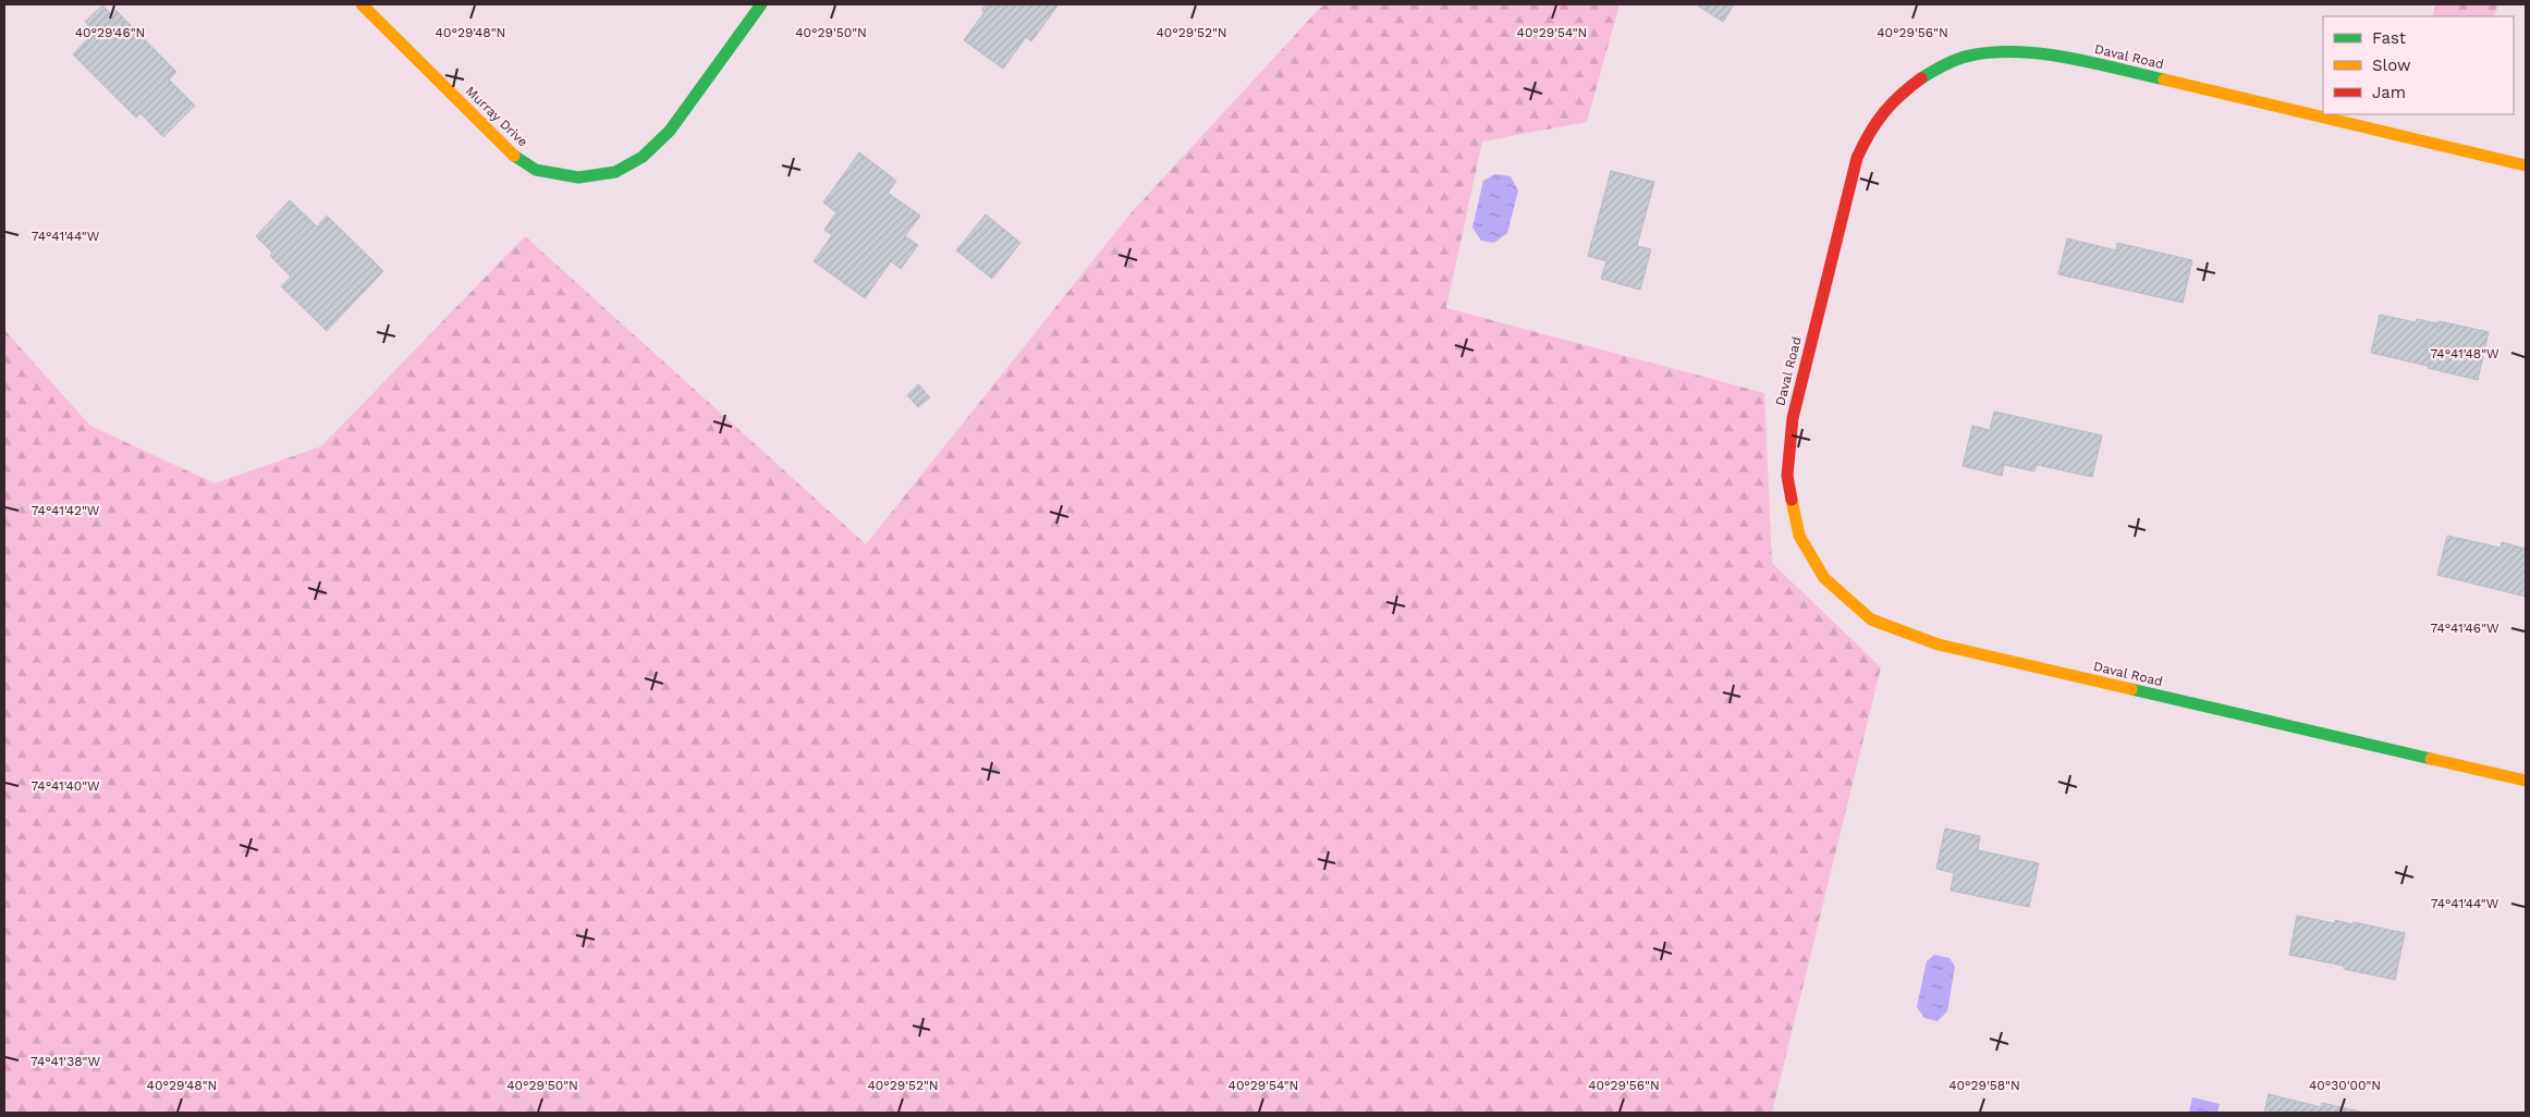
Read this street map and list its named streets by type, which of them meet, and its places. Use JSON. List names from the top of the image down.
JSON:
{
  "streets": {
    "street": ["Daval Road", "Murray Drive"]
  },
  "legend": ["Fast", "Slow", "Jam"],
  "coordinates": [
    "40°29'46\"N",
    "40°29'48\"N",
    "40°29'50\"N",
    "40°29'52\"N",
    "40°29'54\"N",
    "40°29'56\"N",
    "74°41'44\"W",
    "74°41'48\"W",
    "74°41'42\"W",
    "74°41'46\"W",
    "74°41'40\"W",
    "74°41'38\"W",
    "40°29'58\"N",
    "40°30'00\"N"
  ]
}
